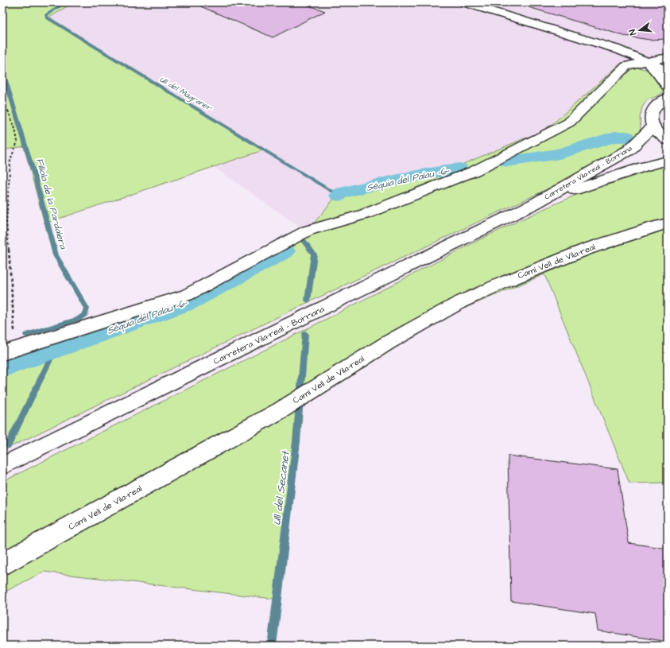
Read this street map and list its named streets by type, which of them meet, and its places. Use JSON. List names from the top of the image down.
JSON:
{
  "streets": {
    "main road": ["Carretera Vila-real - Borriana", "Camí Vell de Vila-real"]
  },
  "water": [
    "Ull del Magraner",
    "Séquia del Palau -6-",
    "Fillola de la Pardalera",
    "Ull del Secanet"
  ],
  "north": "left"
}
